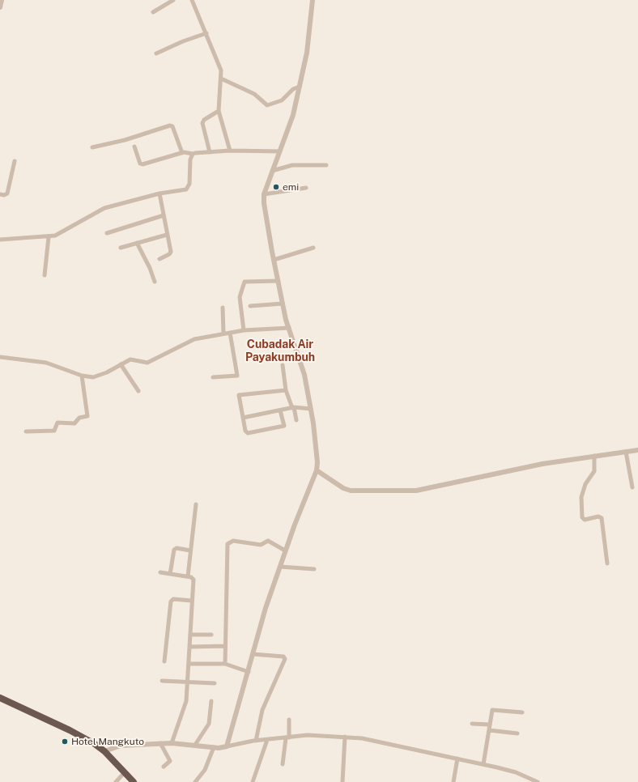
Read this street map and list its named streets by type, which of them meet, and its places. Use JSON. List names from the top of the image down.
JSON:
{
  "districts": ["Cubadak Air Payakumbuh"],
  "places": ["emi", "Hotel Mangkuto"]
}
